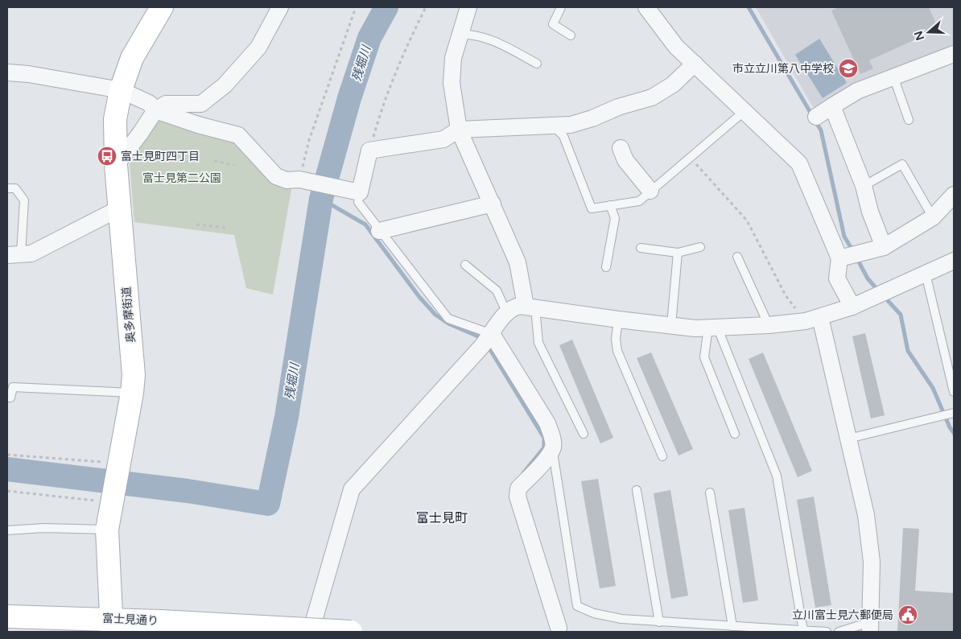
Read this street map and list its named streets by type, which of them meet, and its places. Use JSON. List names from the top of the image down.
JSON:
{
  "streets": {
    "main road": ["奥多摩街道", "富士見通り"]
  },
  "crossings": [
    ["奥多摩街道", "富士見通り"]
  ],
  "districts": ["富士見町"],
  "water": ["残堀川"],
  "parks": ["富士見第二公園"],
  "places": {
    "school or university": ["市立立川第八中学校"],
    "bus stop": ["富士見町四丁目"],
    "public building": ["立川富士見六郵便局"]
  },
  "north": "left"
}
